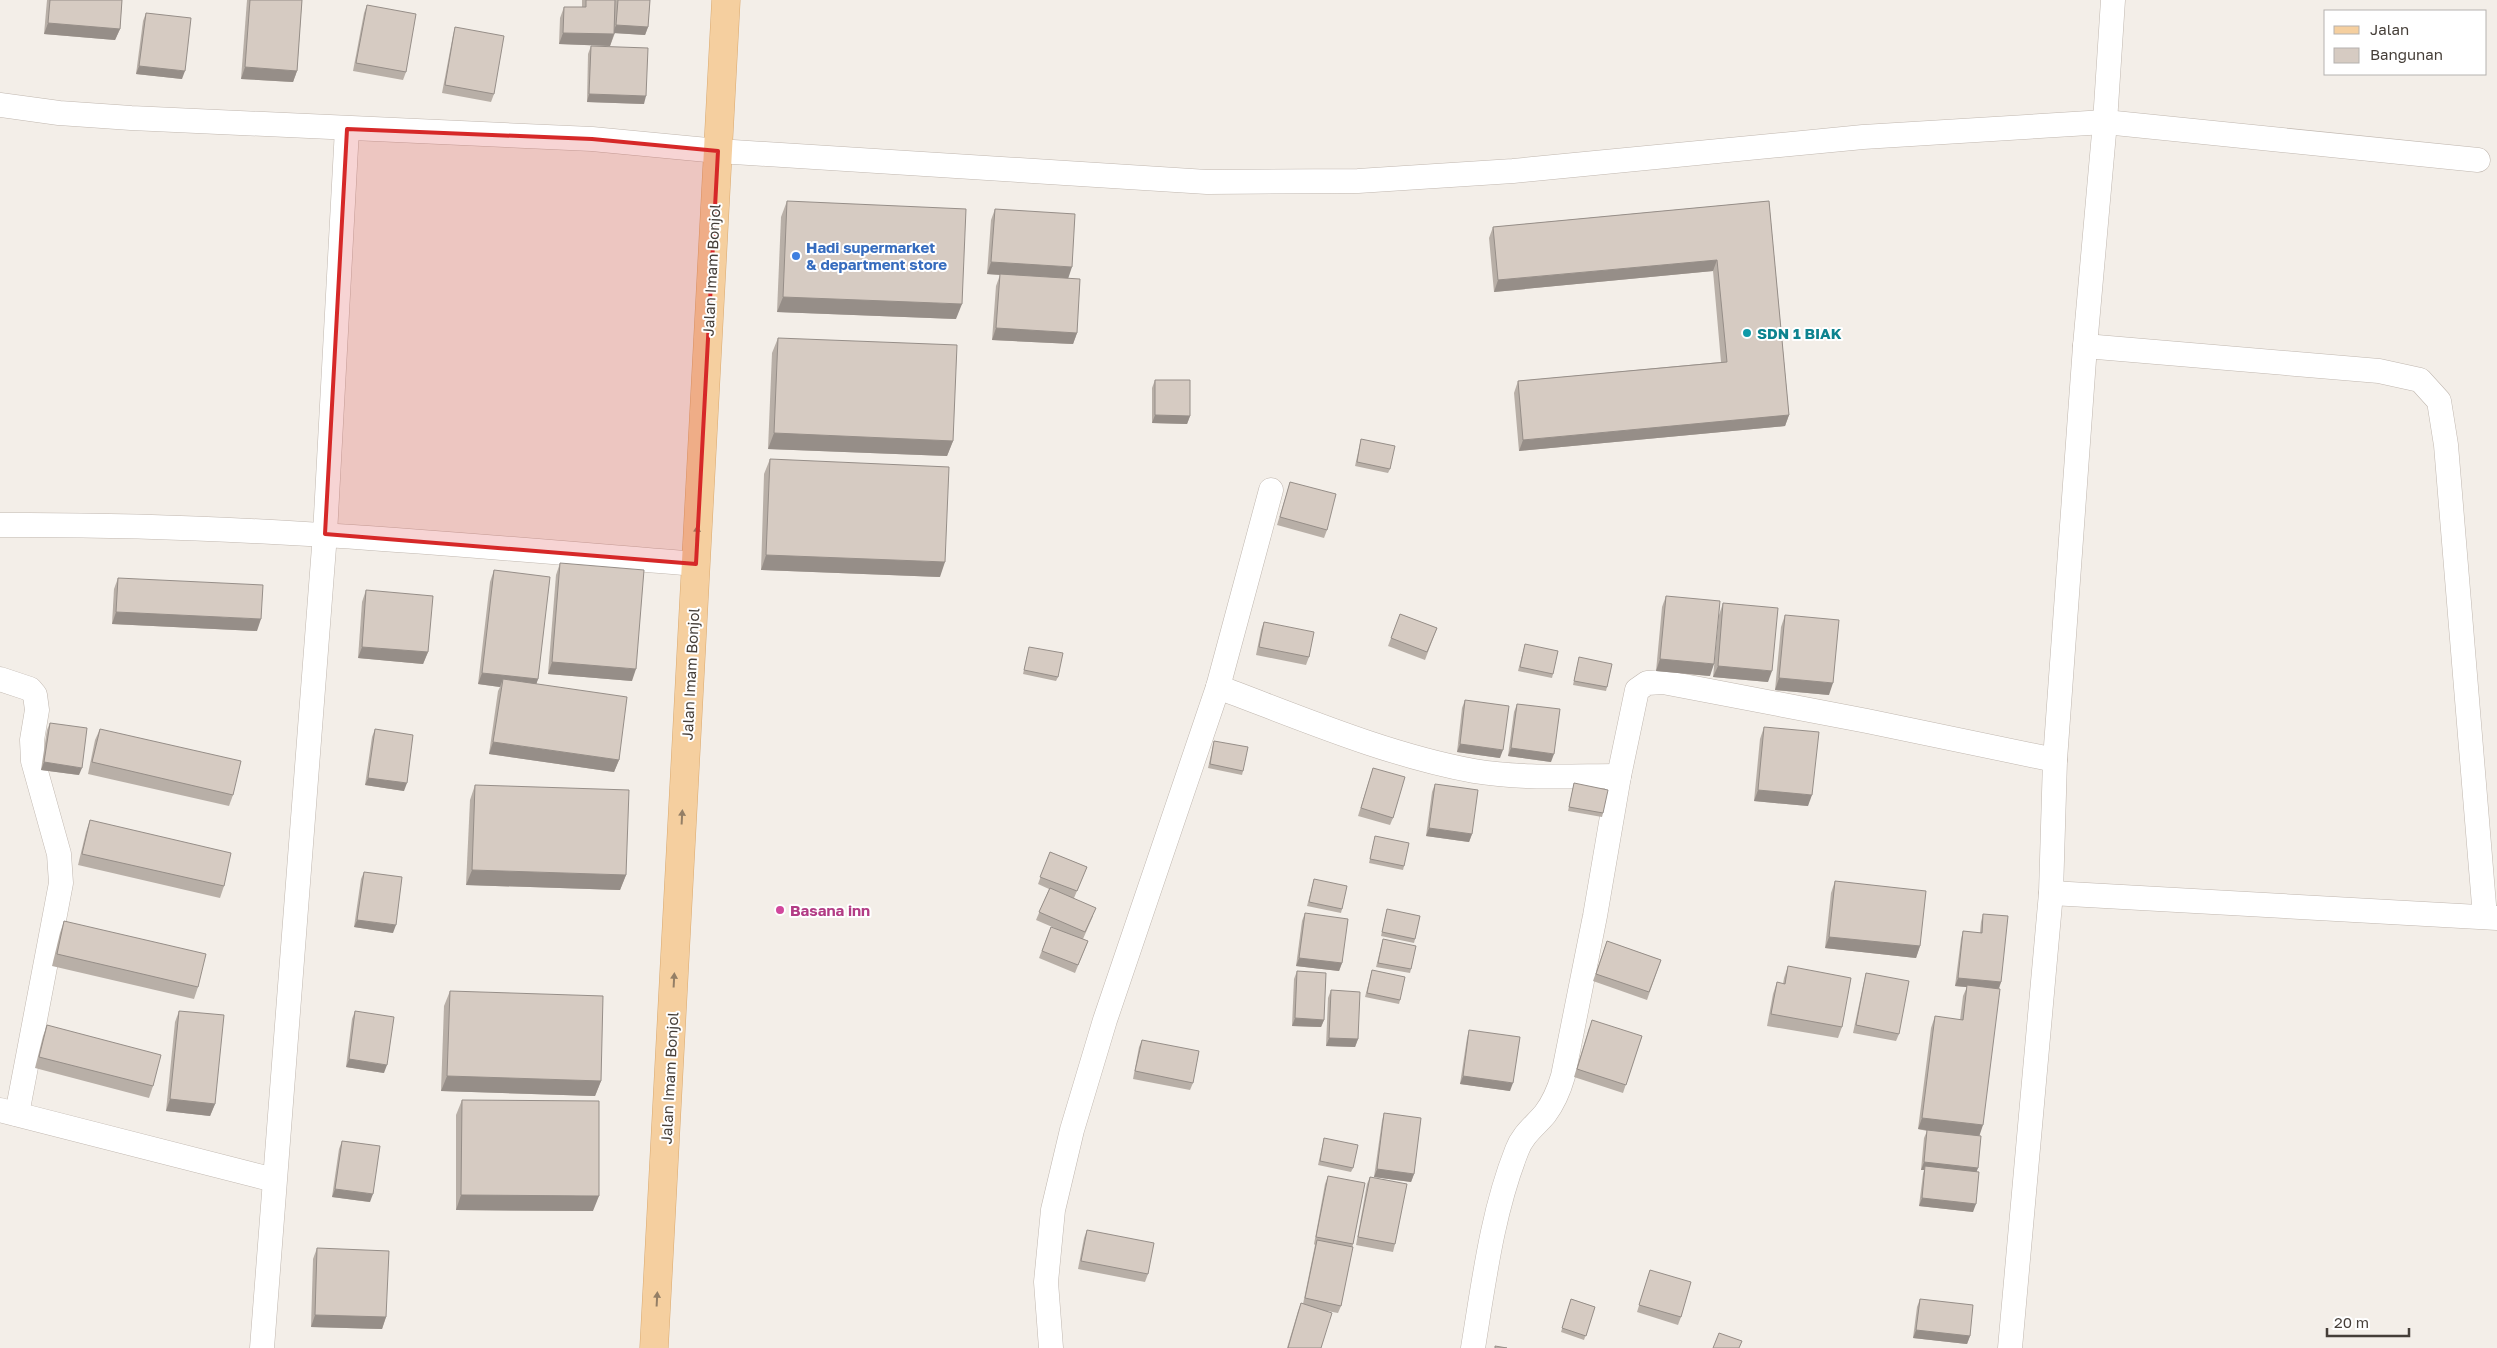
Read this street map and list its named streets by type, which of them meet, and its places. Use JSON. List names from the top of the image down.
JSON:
{
  "streets": {
    "main road": ["Jalan Imam Bonjol"]
  },
  "one_way": ["Jalan Imam Bonjol"],
  "places": ["Hadi supermarket & department store", "SDN 1 BIAK", "Basana inn"],
  "legend": ["Jalan", "Bangunan"],
  "scale_bar": "20 m"
}
